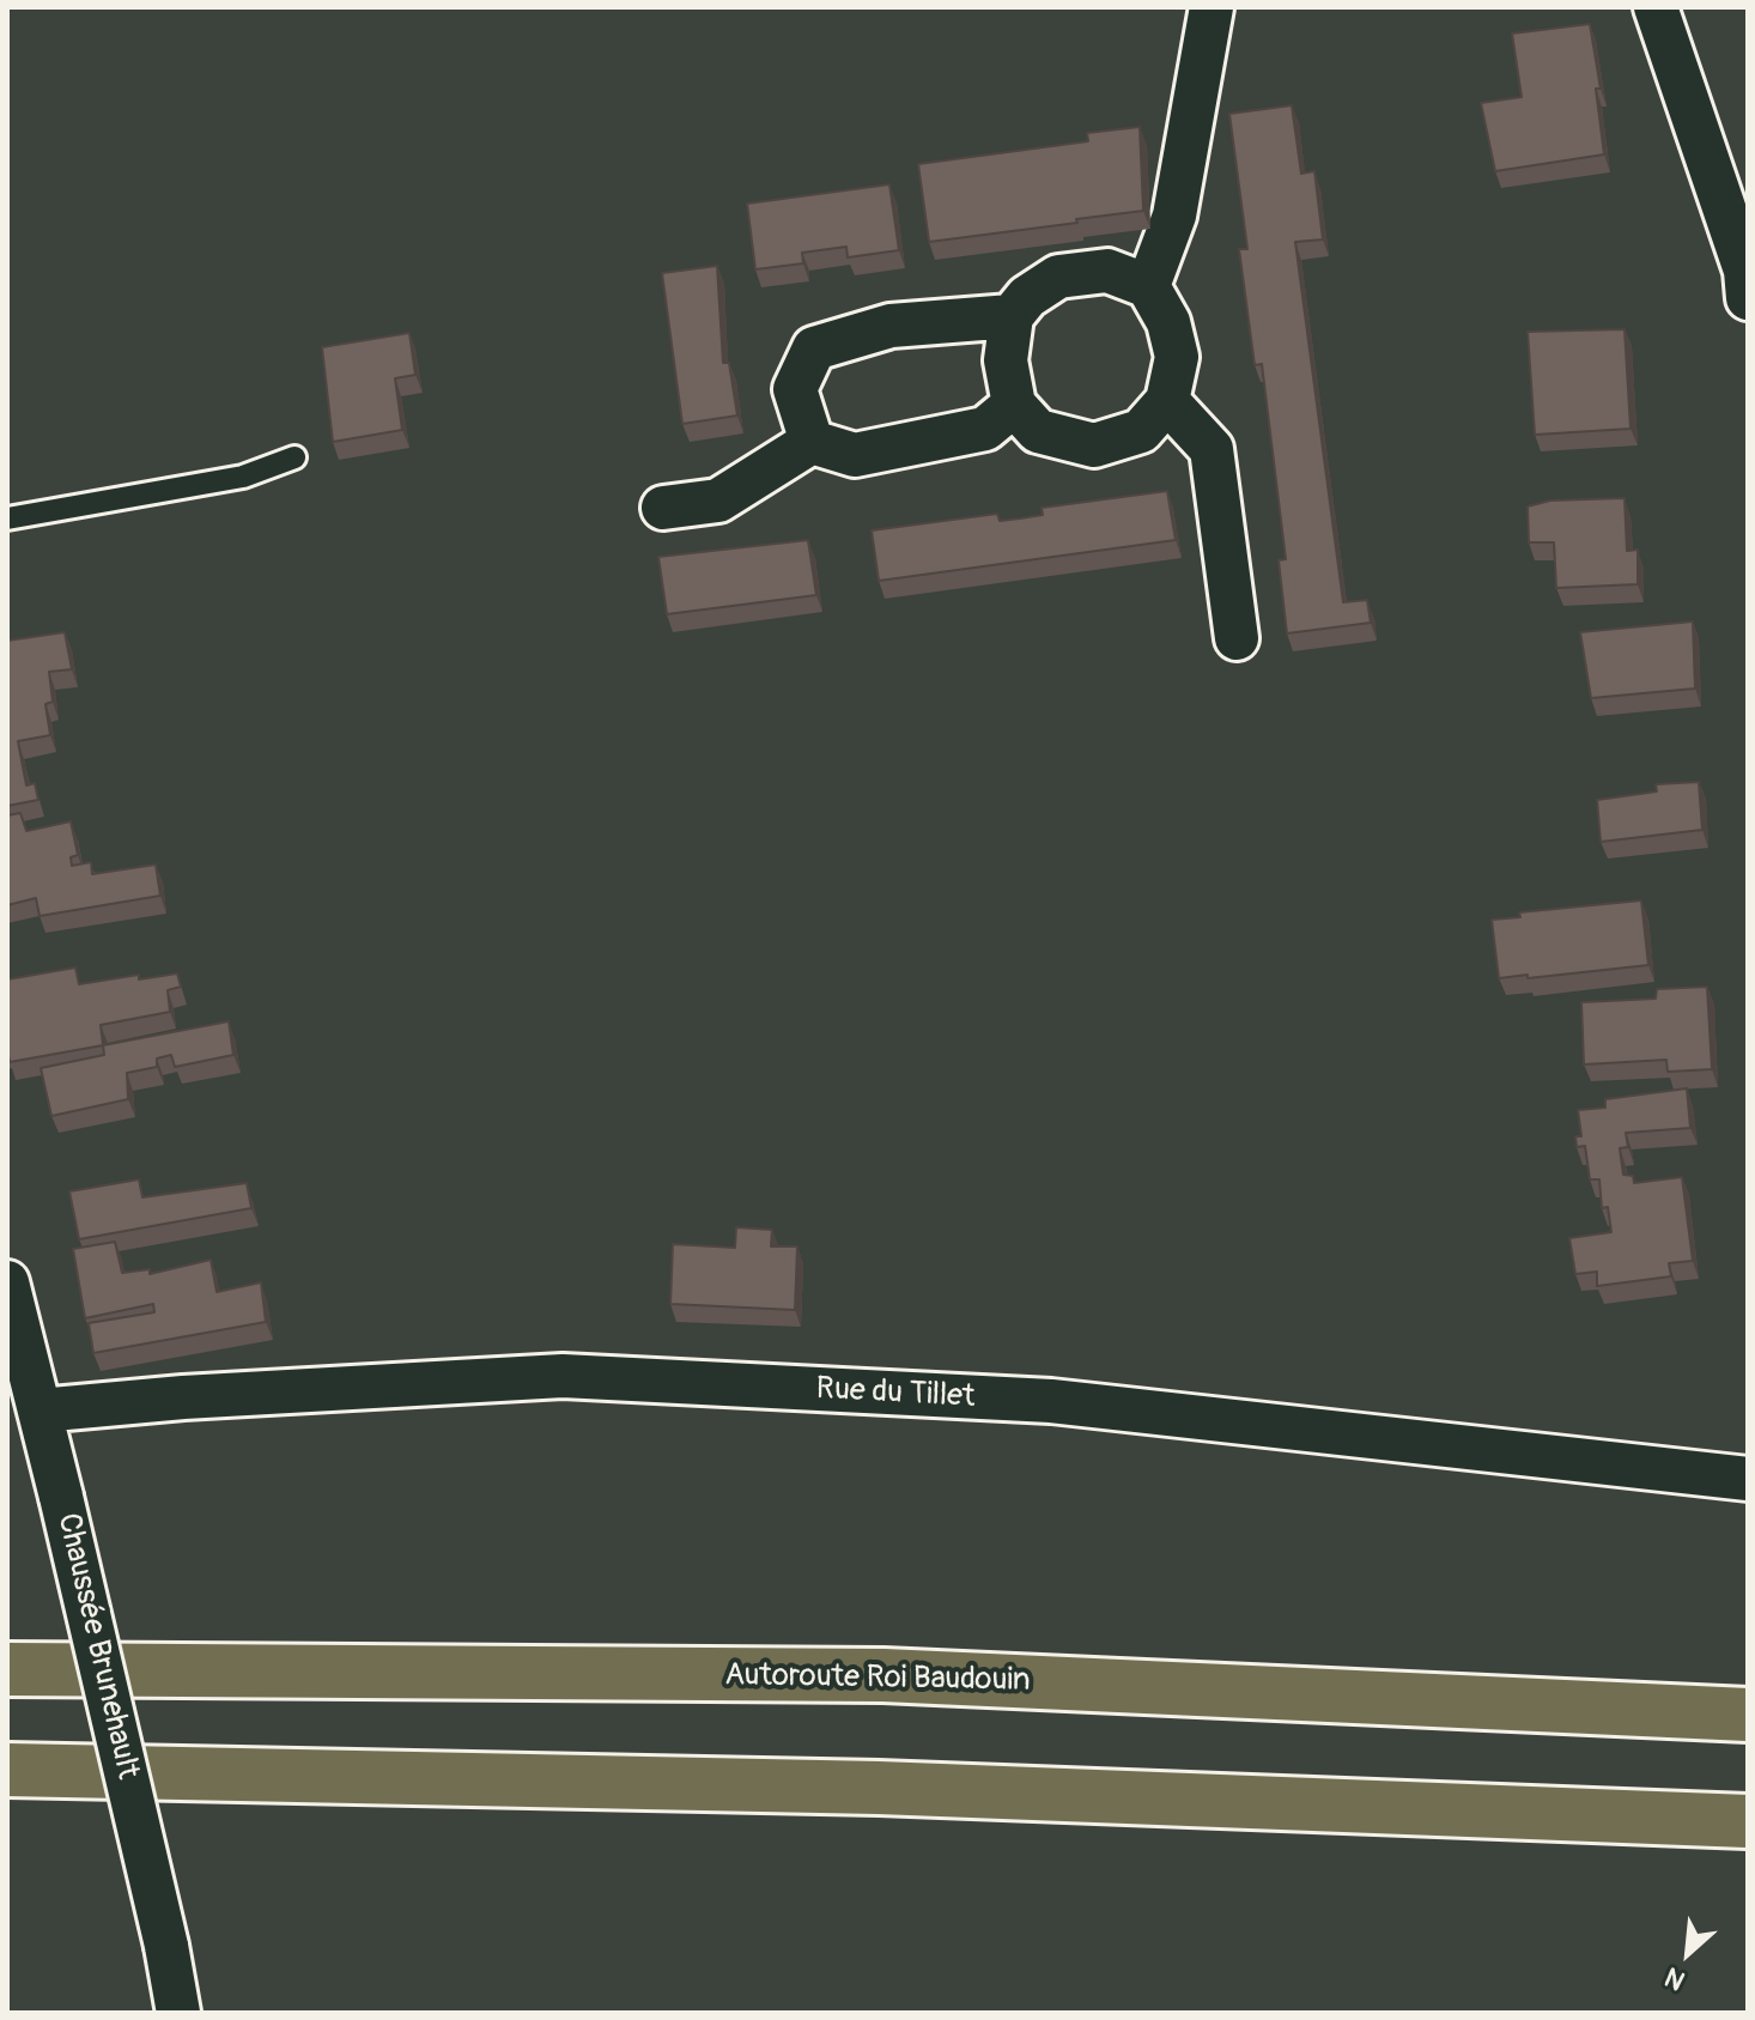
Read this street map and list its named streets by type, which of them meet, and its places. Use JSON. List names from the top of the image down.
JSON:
{
  "streets": {
    "highway": ["Autoroute Roi Baudouin"],
    "street": ["Rue du Tillet", "Chaussée Brunehault"]
  },
  "crossings": [
    ["Rue du Tillet", "Chaussée Brunehault"]
  ],
  "north": "bottom left"
}
